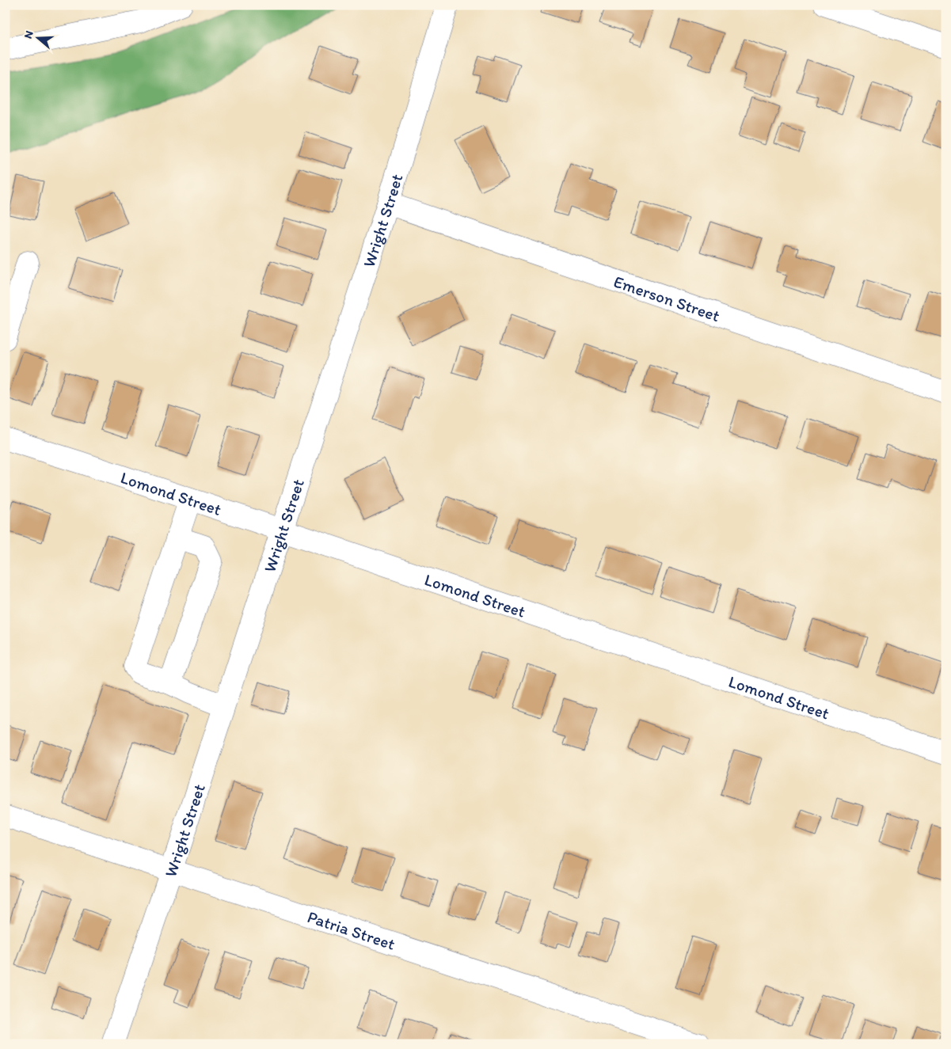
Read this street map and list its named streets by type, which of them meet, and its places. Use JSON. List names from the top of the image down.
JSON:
{
  "streets": {
    "main road": [
      "Wright Street",
      "Emerson Street",
      "Lomond Street",
      "Patria Street"
    ]
  },
  "crossings": [
    ["Wright Street", "Emerson Street"],
    ["Wright Street", "Lomond Street"],
    ["Wright Street", "Patria Street"]
  ],
  "north": "left"
}
